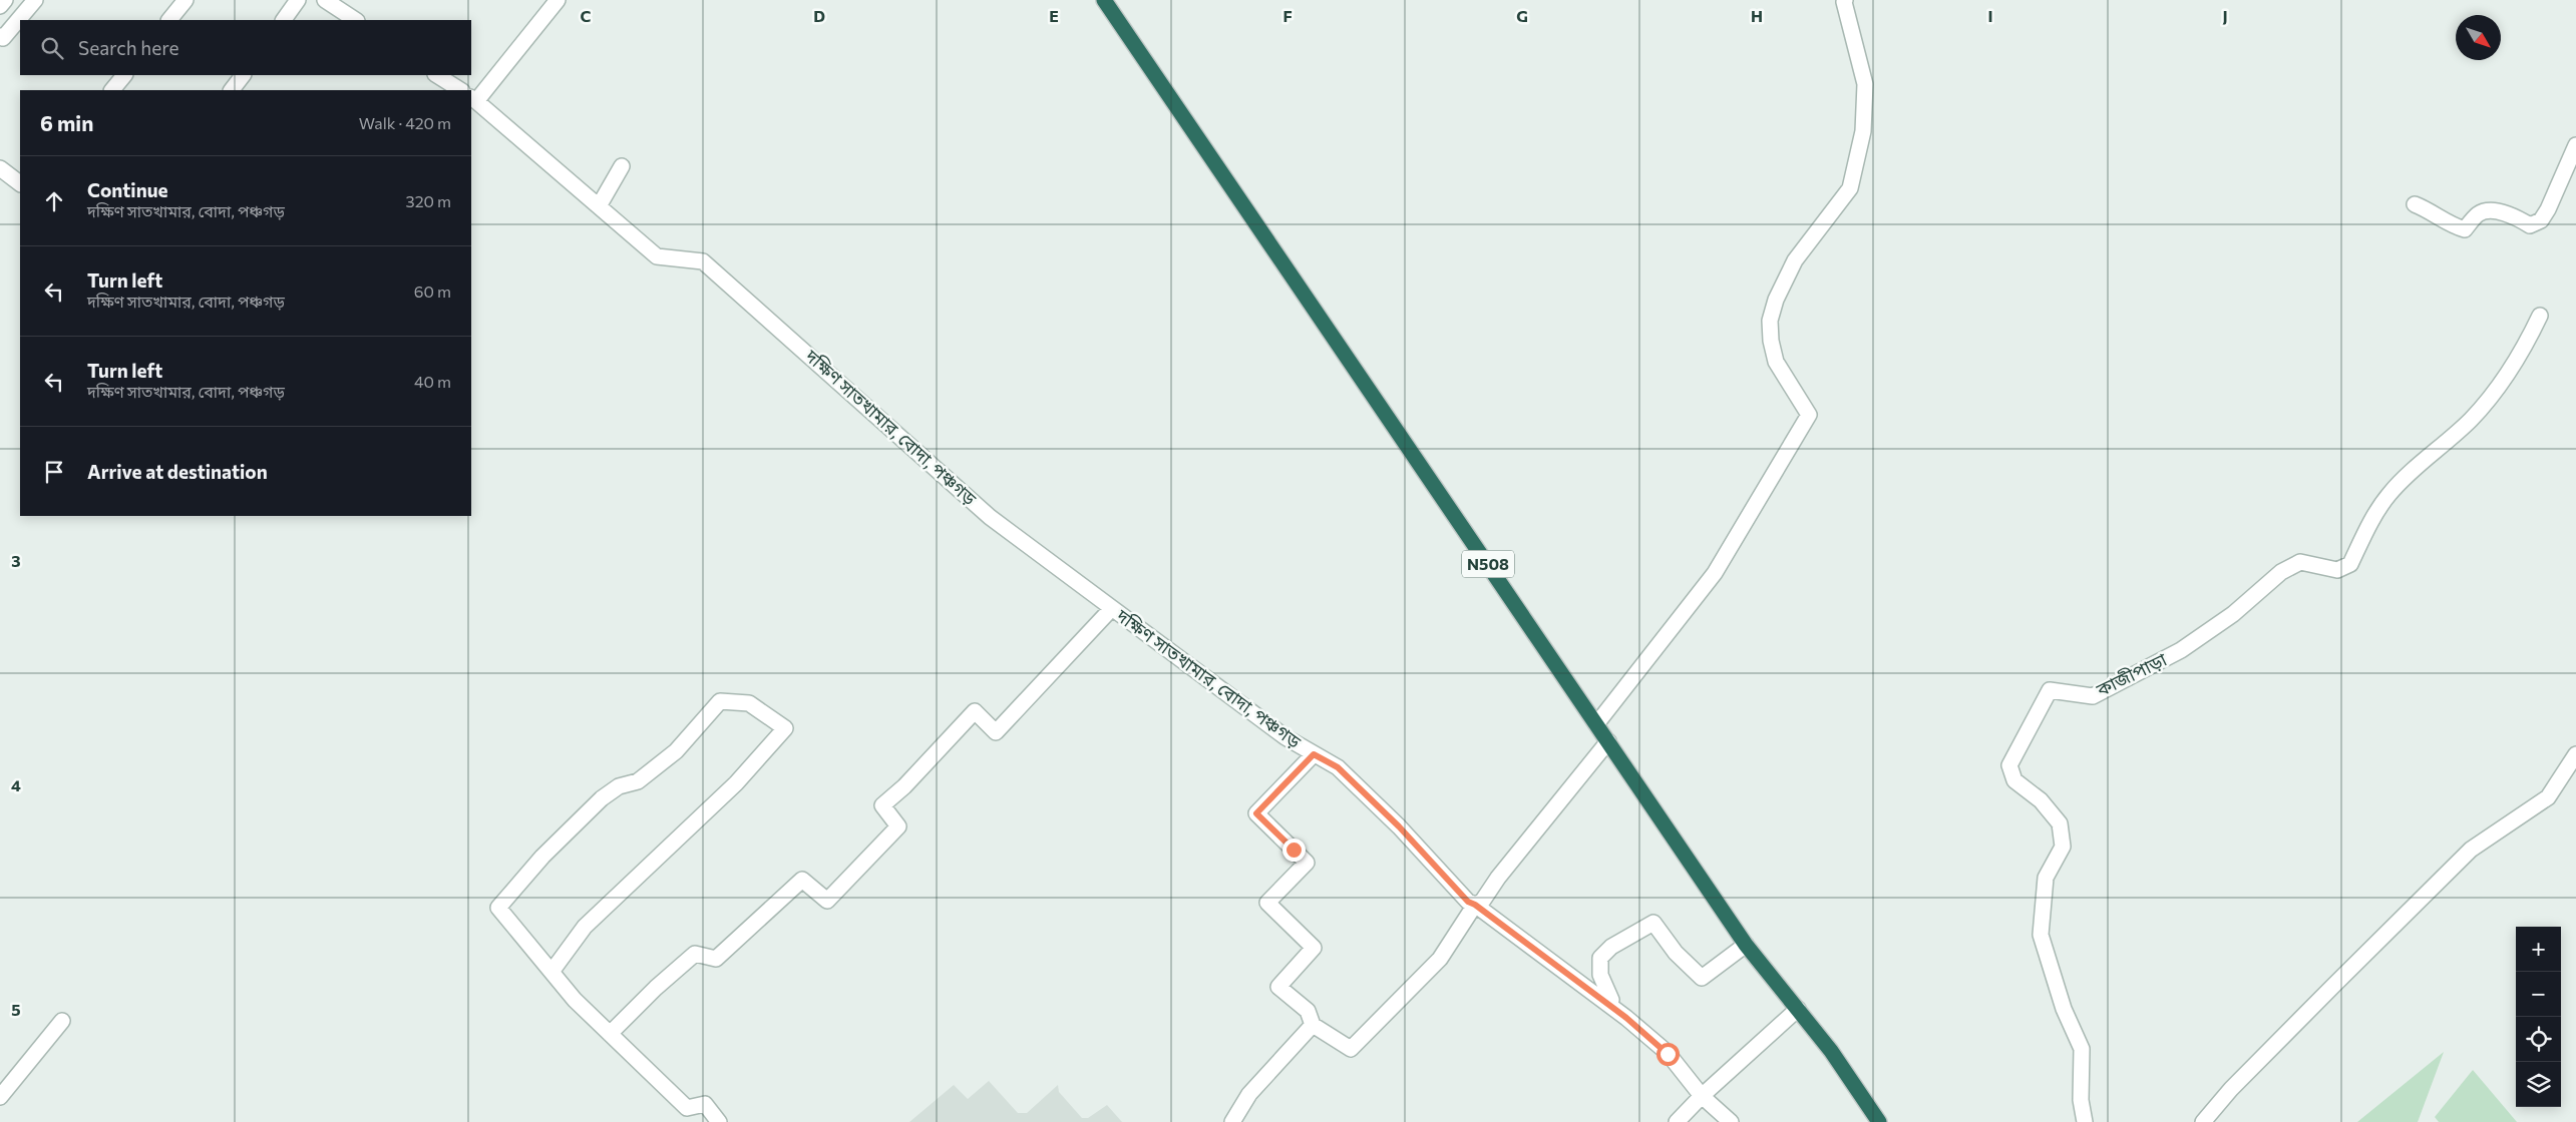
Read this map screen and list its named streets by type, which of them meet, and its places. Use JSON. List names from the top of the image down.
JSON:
{
  "streets": {
    "highway": ["N508"],
    "street": ["দক্ষিণ সাতখামার, বোদা, পঞ্চগড়", "কাজীপাড়া"]
  },
  "crossings": [
    ["দক্ষিণ সাতখামার, বোদা, পঞ্চগড়", "N508"]
  ],
  "north": "bottom right",
  "page": {
    "search": "Search here",
    "heading": ["6 min", "Walk · 420 m"],
    "list": [
      ["Continue", "দক্ষিণ সাতখামার, বোদা, পঞ্চগড়", "320 m"],
      ["Turn left", "দক্ষিণ সাতখামার, বোদা, পঞ্চগড়", "60 m"],
      ["Turn left", "দক্ষিণ সাতখামার, বোদা, পঞ্চগড়", "40 m"],
      "Arrive at destination"
    ],
    "map_buttons": ["+", "−"]
  },
  "grid": {
    "columns": [
      "C",
      "D",
      "E",
      "F",
      "G",
      "H",
      "I",
      "J"
    ],
    "rows": ["3", "4", "5"]
  }
}
